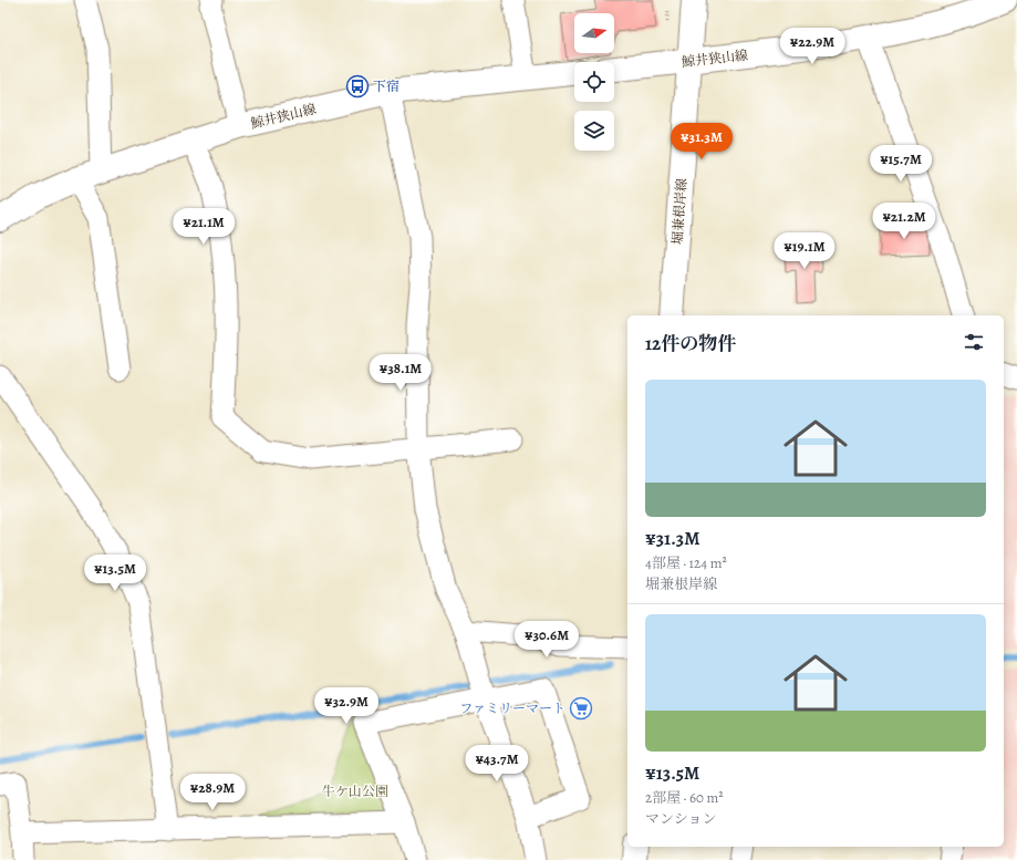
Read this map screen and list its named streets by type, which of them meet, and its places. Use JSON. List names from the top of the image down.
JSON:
{
  "streets": {
    "main road": ["鯨井狭山線", "堀兼根岸線"]
  },
  "crossings": [
    ["鯨井狭山線", "堀兼根岸線"]
  ],
  "parks": ["牛ケ山公園"],
  "places": {
    "bus stop": ["下宿"],
    "supermarket": ["ファミリーマート"]
  },
  "north": "right",
  "page": {
    "price": [
      "¥22.9M",
      "¥31.3M",
      "¥15.7M",
      "¥21.2M",
      "¥21.1M",
      "¥19.1M",
      "¥38.1M",
      "¥13.5M",
      "¥30.6M",
      "¥32.9M",
      "¥43.7M",
      "¥28.9M"
    ],
    "heading": "12件の物件",
    "list": [
      {
        "name": "¥31.3M",
        "note": "4部屋 · 124 m² · 堀兼根岸線"
      },
      {
        "name": "¥13.5M",
        "note": "2部屋 · 60 m² · マンション"
      }
    ]
  }
}
